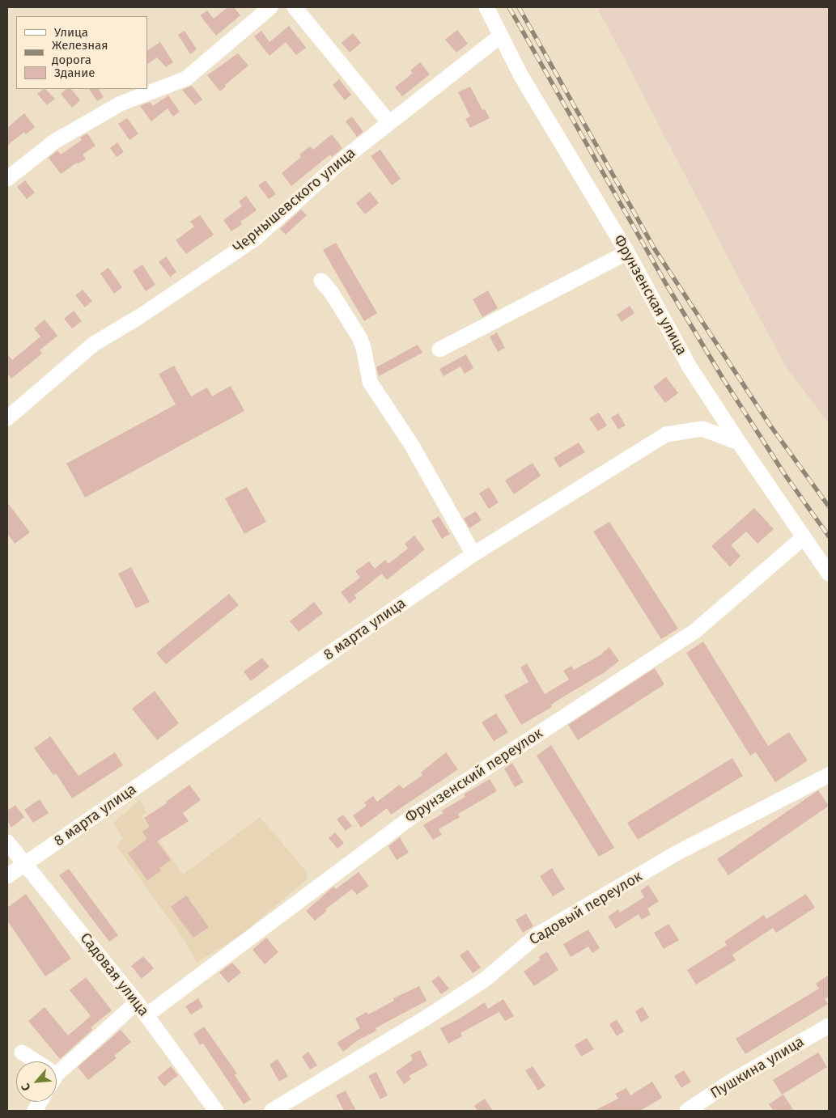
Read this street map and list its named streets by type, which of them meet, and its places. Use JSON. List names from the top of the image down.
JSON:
{
  "streets": {
    "street": [
      "Чернышевского улица",
      "Фрунзенская улица",
      "8 марта улица",
      "Фрунзенский переулок",
      "Садовый переулок",
      "Садовая улица",
      "Пушкина улица"
    ]
  },
  "crossings": [
    ["Чернышевского улица", "Фрунзенская улица"],
    ["Фрунзенская улица", "8 марта улица"],
    ["Фрунзенская улица", "Фрунзенский переулок"],
    ["8 марта улица", "Садовая улица"],
    ["Фрунзенский переулок", "Садовая улица"]
  ],
  "legend": ["Улица", "Железная дорога", "Здание"],
  "north": "bottom left"
}
